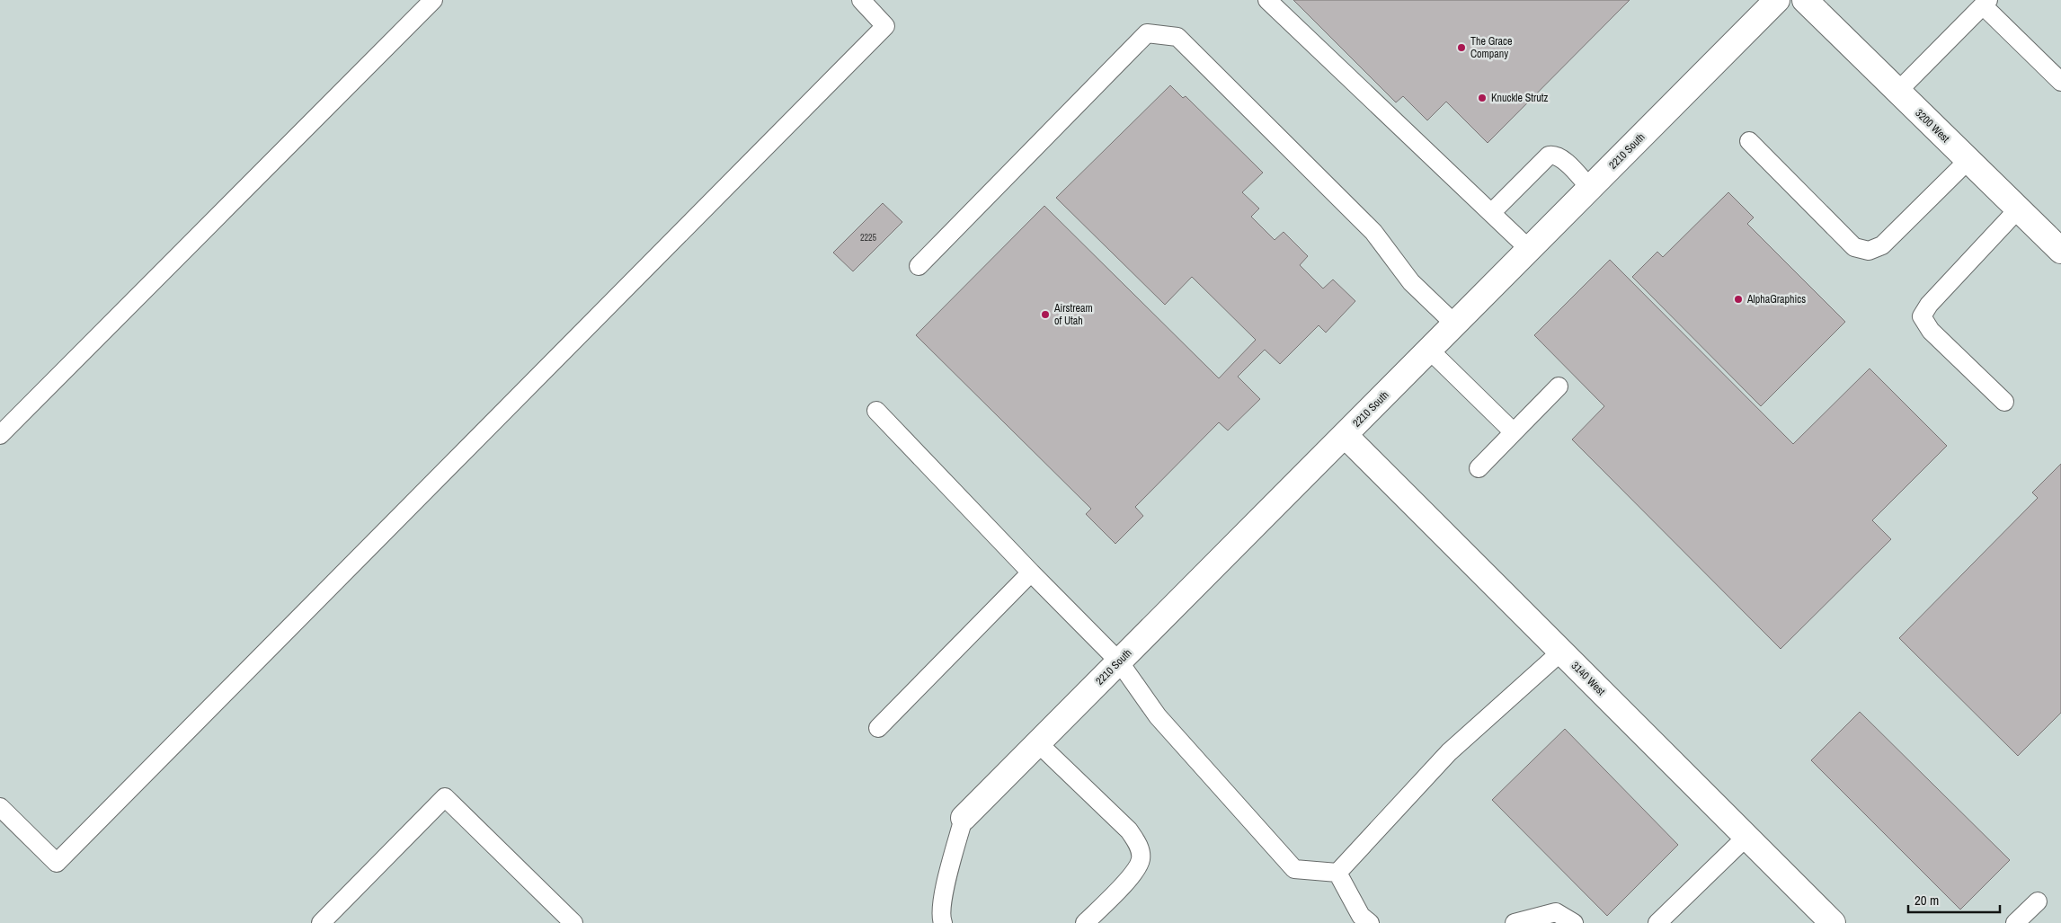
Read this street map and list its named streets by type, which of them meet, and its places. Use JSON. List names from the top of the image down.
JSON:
{
  "streets": {
    "street": ["3200 West", "2210 South", "3140 West"]
  },
  "crossings": [
    ["2210 South", "3140 West"]
  ],
  "places": [
    "The Grace Company",
    "Knuckle Strutz",
    "AlphaGraphics",
    "Airstream of Utah"
  ],
  "house_numbers": ["2225"],
  "scale_bar": "20 m"
}
